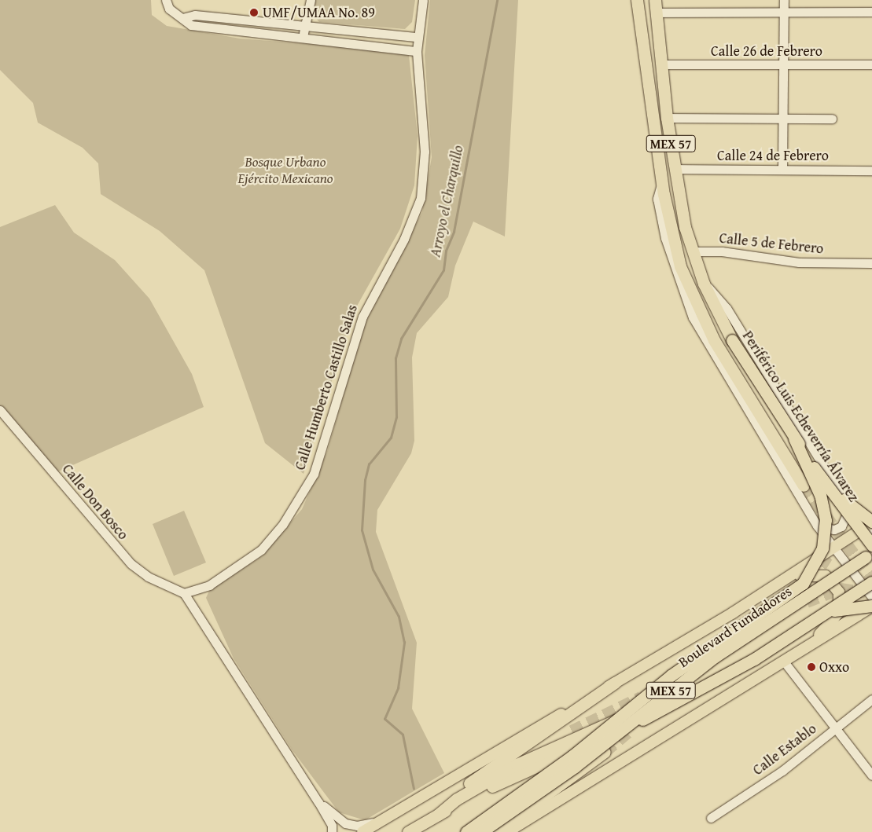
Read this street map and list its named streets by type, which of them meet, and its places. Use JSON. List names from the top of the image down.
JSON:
{
  "streets": {
    "highway": ["MEX 57", "Periférico Luis Echeverría Álvarez", "Boulevard Fundadores"],
    "street": [
      "Calle 26 de Febrero",
      "Calle 24 de Febrero",
      "Calle 5 de Febrero",
      "Calle Humberto Castillo Salas",
      "Calle Don Bosco",
      "Calle Establo"
    ]
  },
  "crossings": [
    ["Calle 26 de Febrero", "Periférico Luis Echeverría Álvarez"],
    ["Calle 24 de Febrero", "Periférico Luis Echeverría Álvarez"],
    ["Calle 5 de Febrero", "Periférico Luis Echeverría Álvarez"],
    ["Calle Humberto Castillo Salas", "Calle Don Bosco"]
  ],
  "water": ["Arroyo el Charquillo"],
  "parks": ["Bosque Urbano Ejército Mexicano"],
  "places": ["UMF/UMAA No. 89", "Oxxo"]
}
